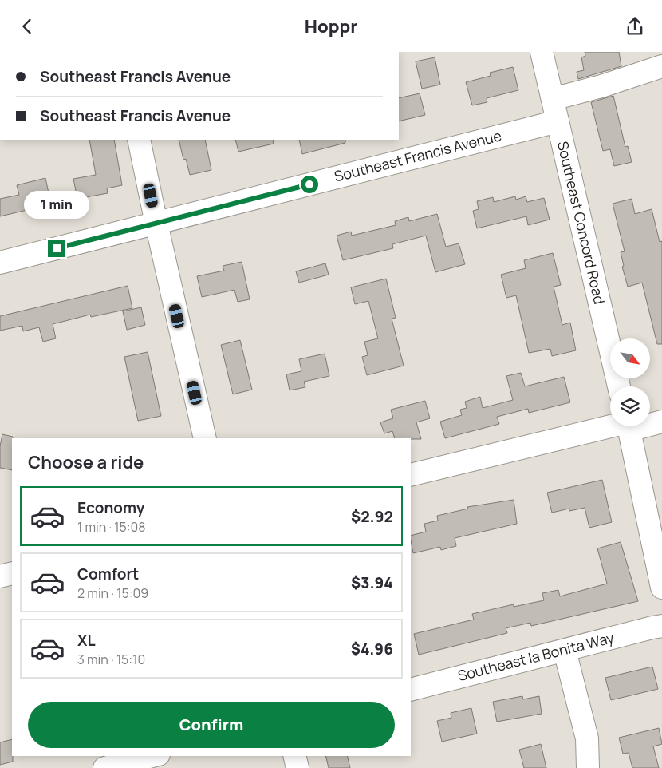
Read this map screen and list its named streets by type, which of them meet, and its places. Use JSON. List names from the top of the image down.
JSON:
{
  "streets": {
    "street": ["Southeast Francis Avenue", "Southeast Concord Road", "Southeast la Bonita Way"]
  },
  "crossings": [
    ["Southeast Francis Avenue", "Southeast Concord Road"]
  ],
  "north": "bottom right",
  "page": {
    "header": "Hoppr",
    "banner": ["Southeast Francis Avenue", "Southeast Francis Avenue"],
    "bubble": "1 min",
    "heading": "Choose a ride",
    "list": [
      {
        "name": "Economy",
        "note": "1 min · 15:08",
        "value": "$2.92"
      },
      {
        "name": "Comfort",
        "note": "2 min · 15:09",
        "value": "$3.94"
      },
      {
        "name": "XL",
        "note": "3 min · 15:10",
        "value": "$4.96"
      }
    ],
    "buttons": "Confirm"
  }
}
